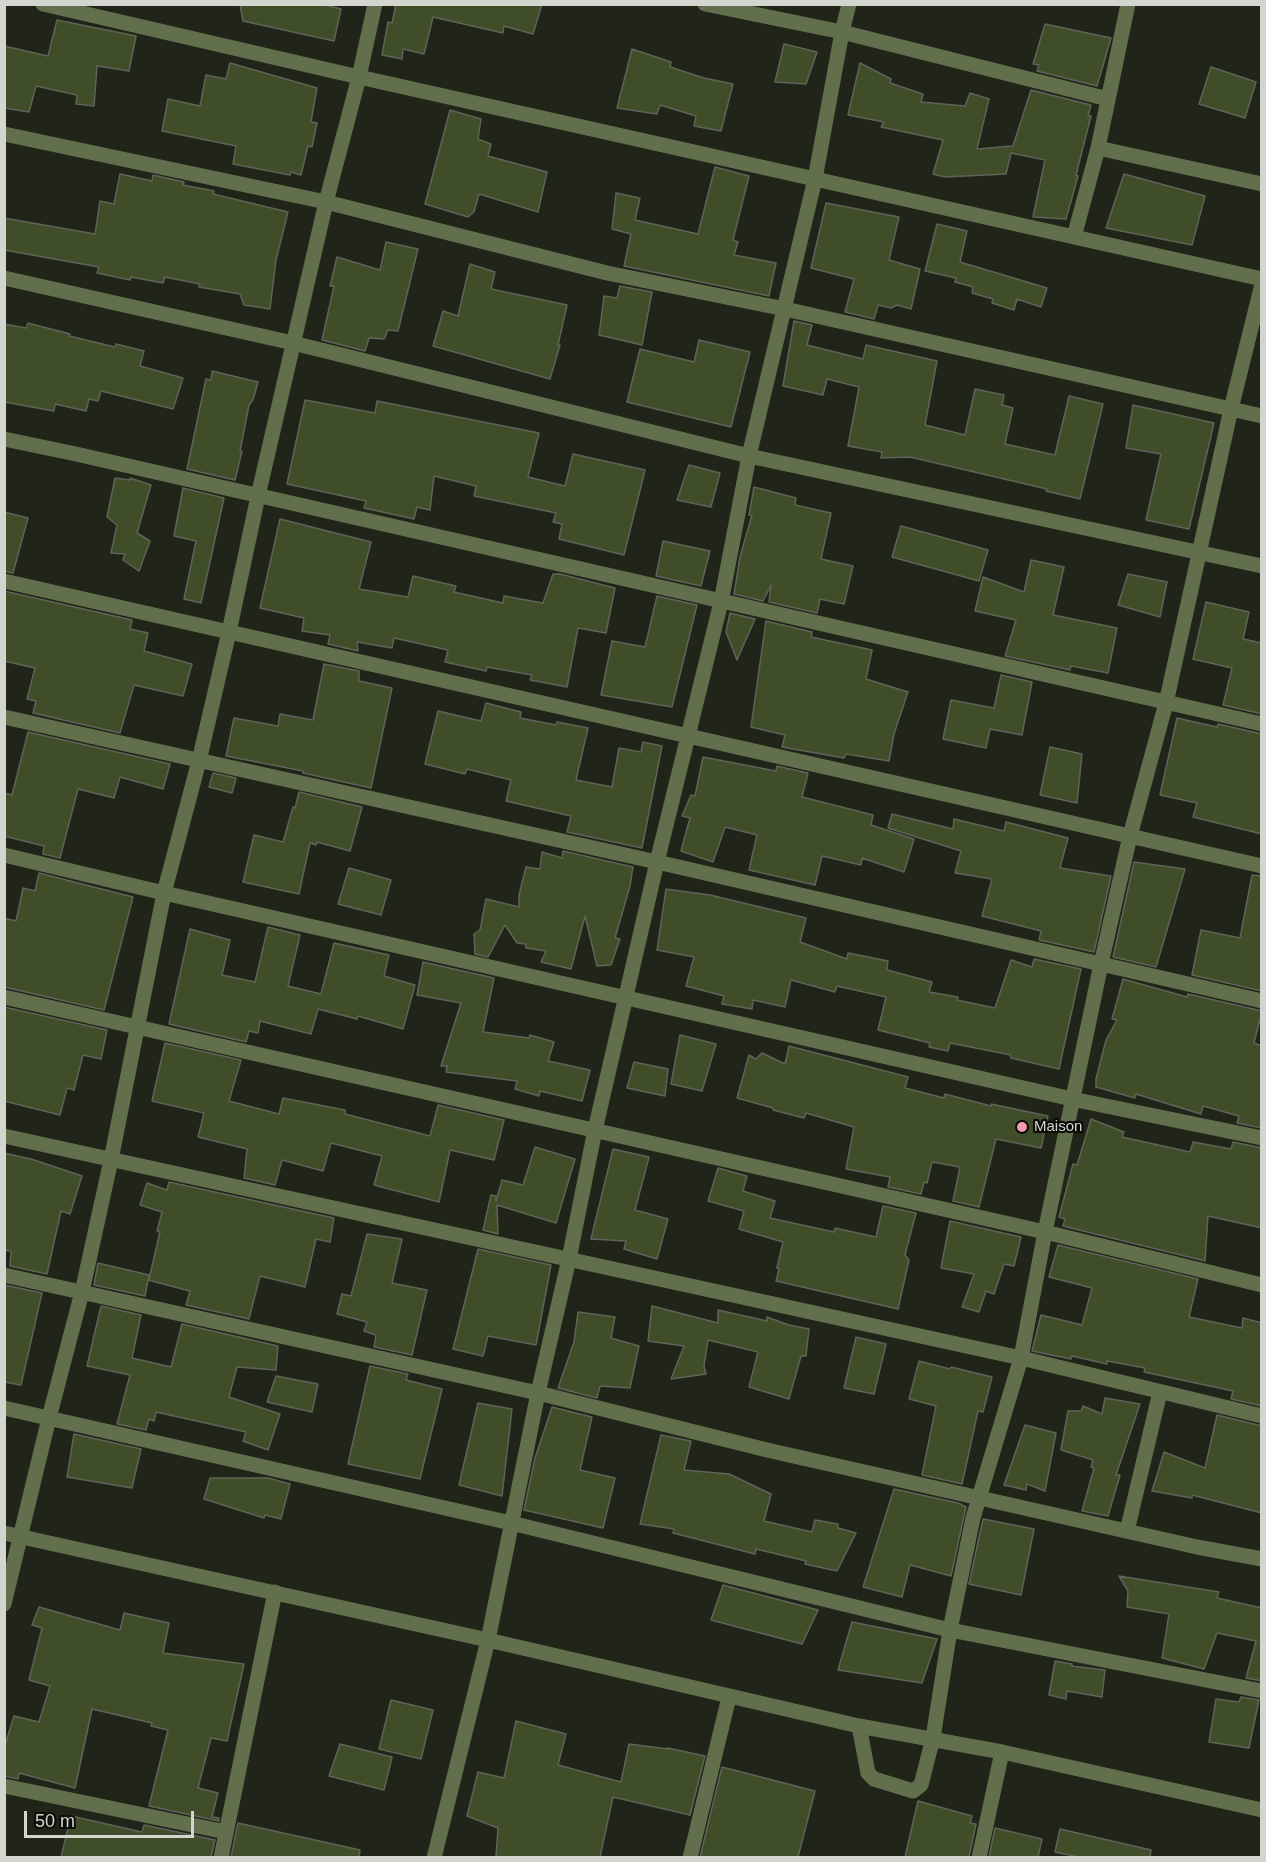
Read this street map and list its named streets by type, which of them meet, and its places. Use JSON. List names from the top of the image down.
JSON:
{
  "places": ["Maison"],
  "scale_bar": "50 m"
}
